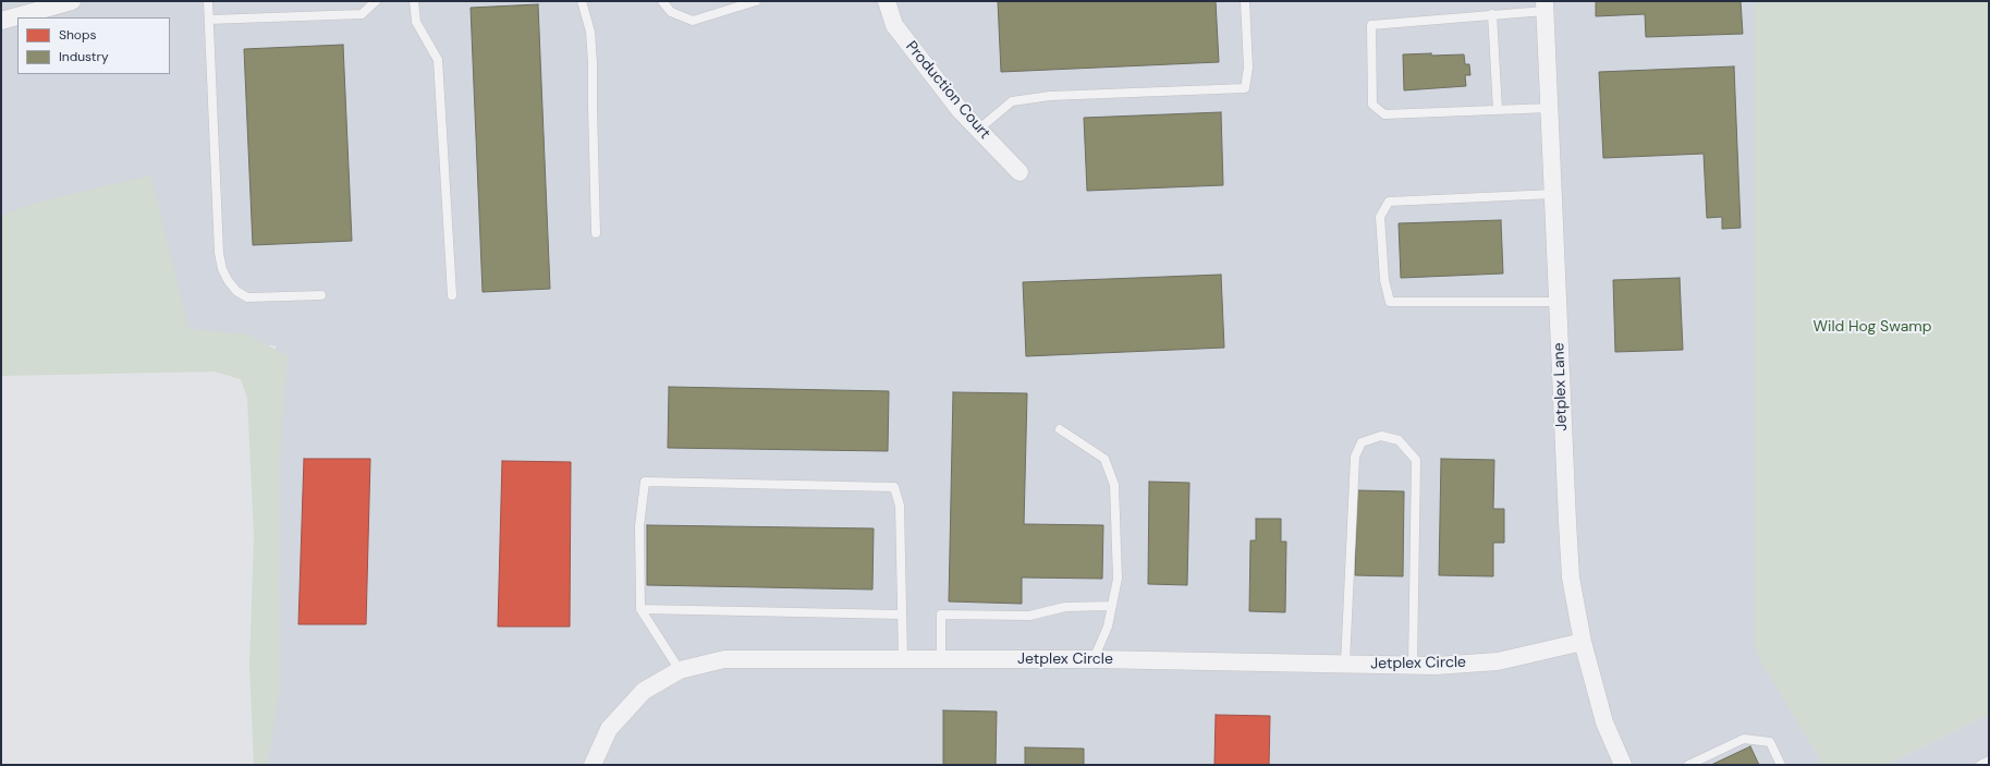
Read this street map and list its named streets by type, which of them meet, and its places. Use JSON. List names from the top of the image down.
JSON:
{
  "streets": {
    "street": ["Production Court", "Jetplex Lane", "Jetplex Circle"]
  },
  "crossings": [
    ["Jetplex Lane", "Jetplex Circle"]
  ],
  "parks": ["Wild Hog Swamp"],
  "legend": ["Shops", "Industry"]
}
